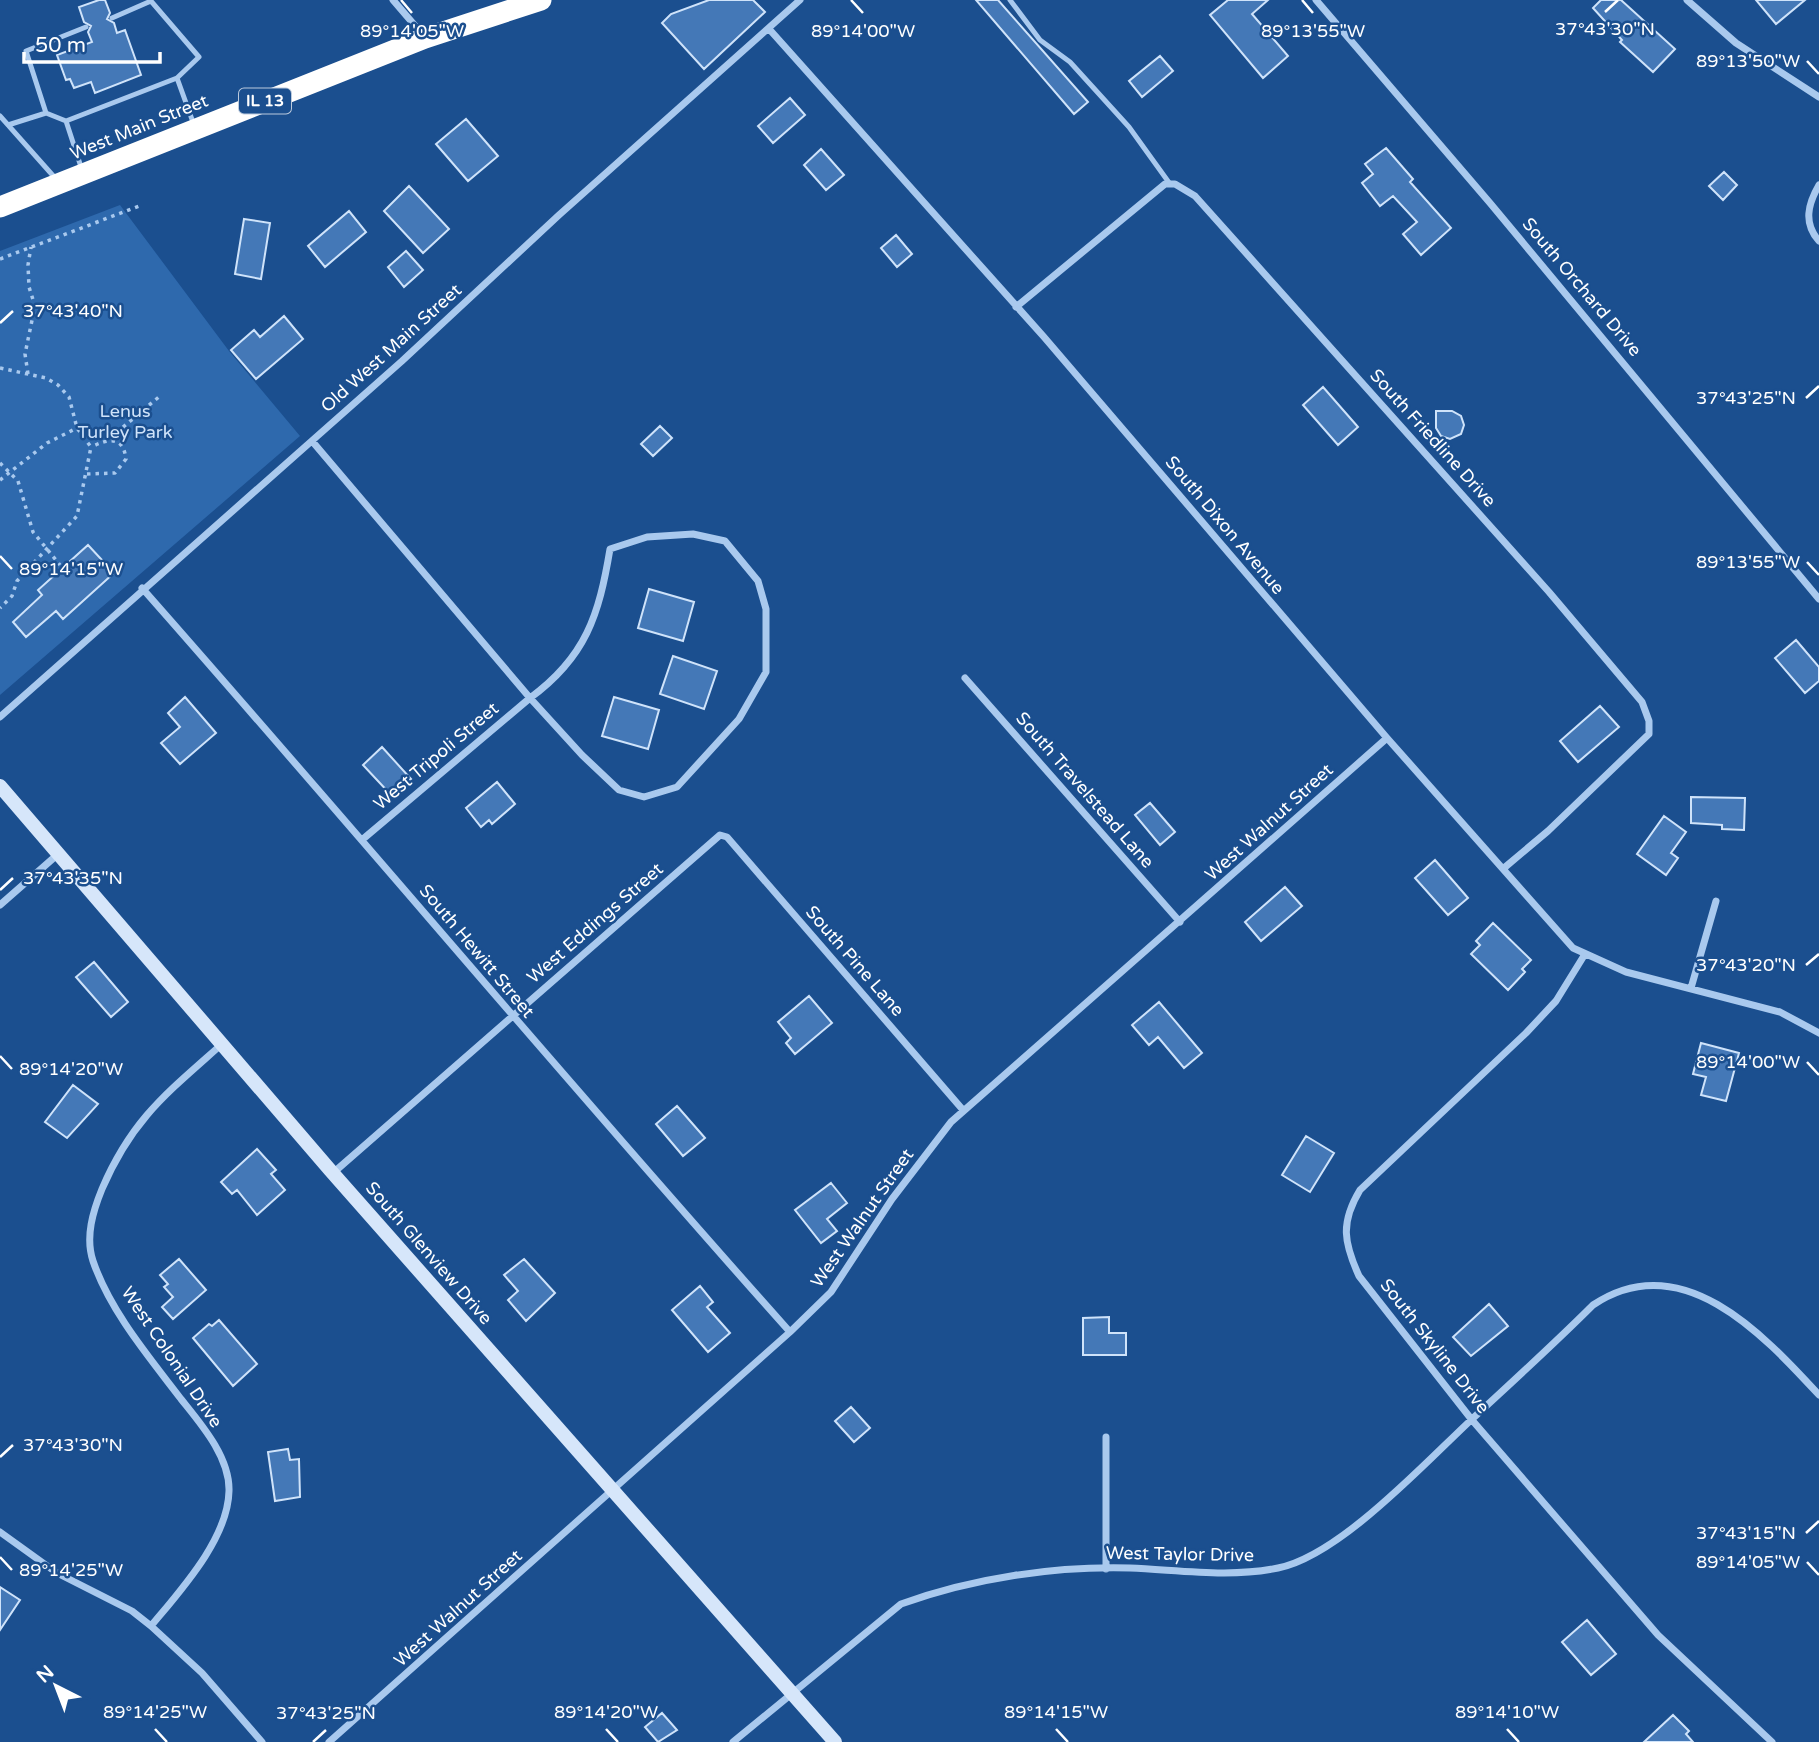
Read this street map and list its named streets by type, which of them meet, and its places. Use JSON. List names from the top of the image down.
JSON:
{
  "streets": {
    "highway": ["IL 13", "West Main Street"],
    "street": [
      "South Orchard Drive",
      "Old West Main Street",
      "South Friedline Drive",
      "South Dixon Avenue",
      "West Tripoli Street",
      "South Travelstead Lane",
      "West Walnut Street",
      "West Eddings Street",
      "South Hewitt Street",
      "South Pine Lane",
      "South Glenview Drive",
      "South Skyline Drive",
      "West Colonial Drive",
      "West Taylor Drive"
    ]
  },
  "crossings": [
    ["Old West Main Street", "South Dixon Avenue"],
    ["Old West Main Street", "South Hewitt Street"],
    ["South Friedline Drive", "South Dixon Avenue"],
    ["South Dixon Avenue", "West Walnut Street"],
    ["South Dixon Avenue", "South Skyline Drive"],
    ["West Tripoli Street", "South Hewitt Street"],
    ["South Travelstead Lane", "West Walnut Street"],
    ["West Walnut Street", "South Hewitt Street"],
    ["West Walnut Street", "South Pine Lane"],
    ["West Walnut Street", "South Glenview Drive"],
    ["West Eddings Street", "South Hewitt Street"],
    ["West Eddings Street", "South Pine Lane"],
    ["West Eddings Street", "South Glenview Drive"],
    ["South Glenview Drive", "West Colonial Drive"],
    ["South Glenview Drive", "West Taylor Drive"],
    ["South Skyline Drive", "West Taylor Drive"]
  ],
  "parks": ["Lenus Turley Park"],
  "scale_bar": "50 m",
  "north": "top left",
  "coordinates": [
    "37°43'30\"N",
    "89°14'05\"W",
    "89°14'00\"W",
    "89°13'55\"W",
    "89°13'50\"W",
    "37°43'40\"N",
    "37°43'25\"N",
    "89°14'15\"W",
    "37°43'35\"N",
    "37°43'20\"N",
    "89°14'20\"W",
    "37°43'15\"N",
    "89°14'25\"W",
    "89°14'10\"W"
  ]
}
